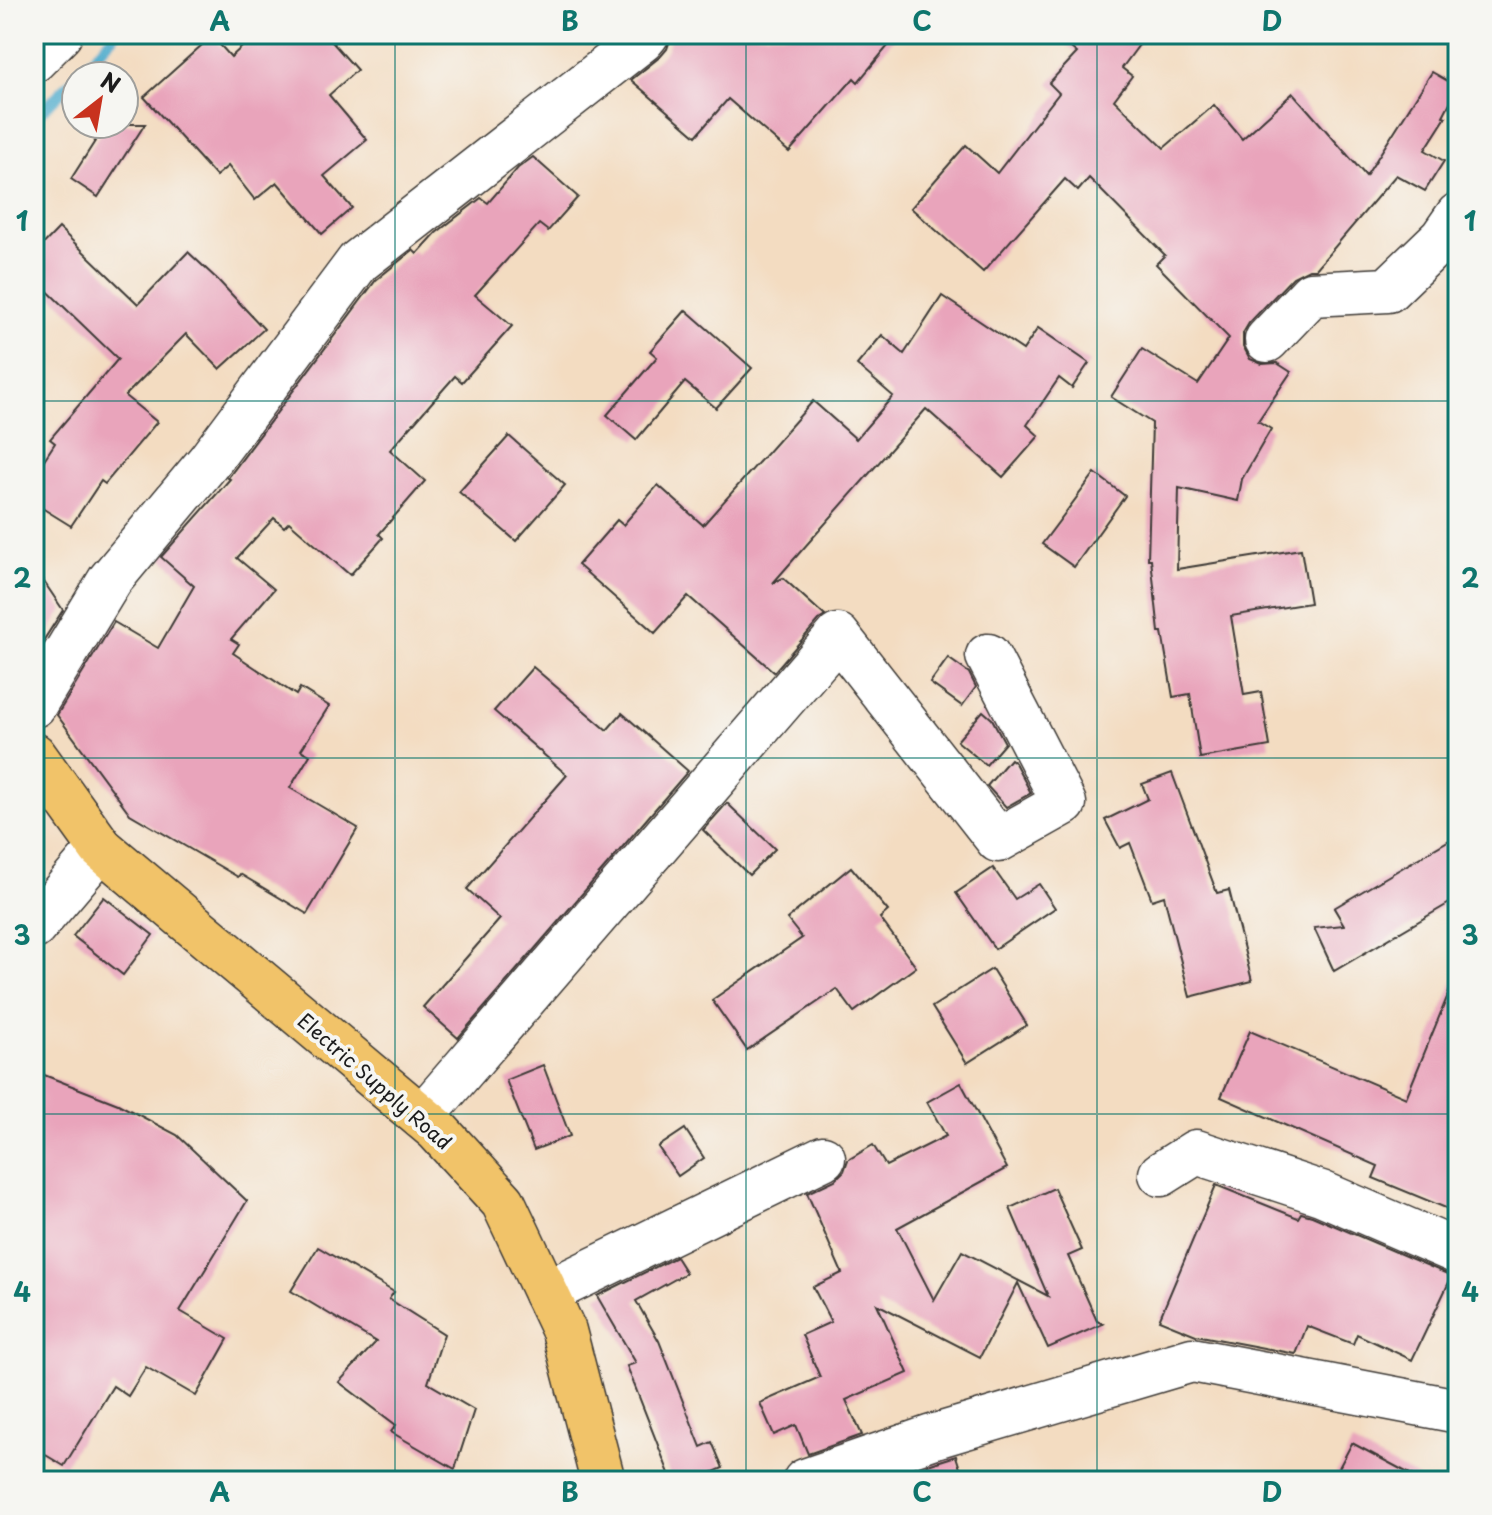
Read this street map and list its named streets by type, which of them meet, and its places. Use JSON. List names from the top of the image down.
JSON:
{
  "streets": {
    "main road": ["Electric Supply Road"]
  },
  "north": "top right",
  "grid": {
    "columns": [
      "A",
      "B",
      "C",
      "D"
    ],
    "rows": [
      "1",
      "2",
      "3",
      "4"
    ]
  }
}
